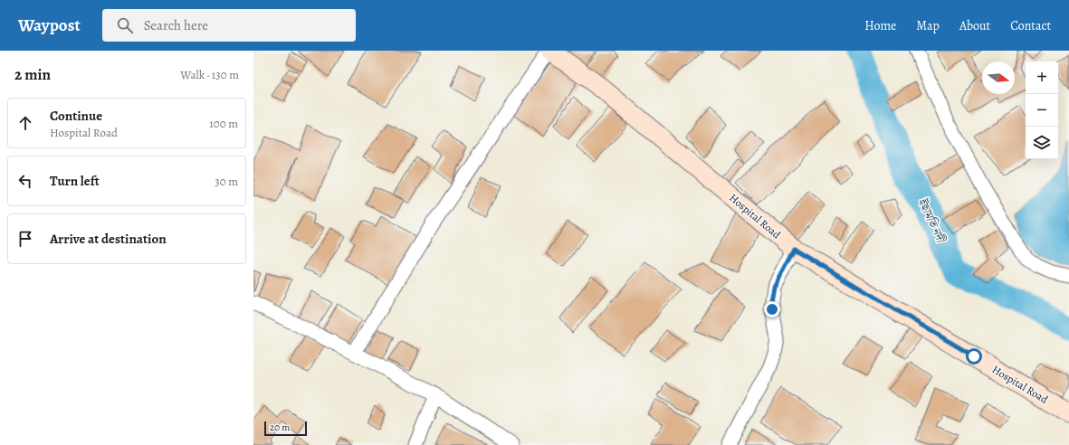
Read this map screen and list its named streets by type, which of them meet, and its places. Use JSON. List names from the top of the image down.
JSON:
{
  "streets": {
    "main road": ["Hospital Road"]
  },
  "water": ["ইছামতি নদী"],
  "scale_bar": "20 m",
  "north": "right",
  "page": {
    "header": "Waypost",
    "search": "Search here",
    "nav": [
      "Home",
      "Map",
      "About",
      "Contact"
    ],
    "heading": ["2 min", "Walk · 130 m"],
    "map_buttons": ["+", "−"],
    "list": [
      ["Continue", "Hospital Road", "100 m"],
      ["Turn left", "30 m"],
      "Arrive at destination"
    ],
    "scale": "20 m"
  }
}
